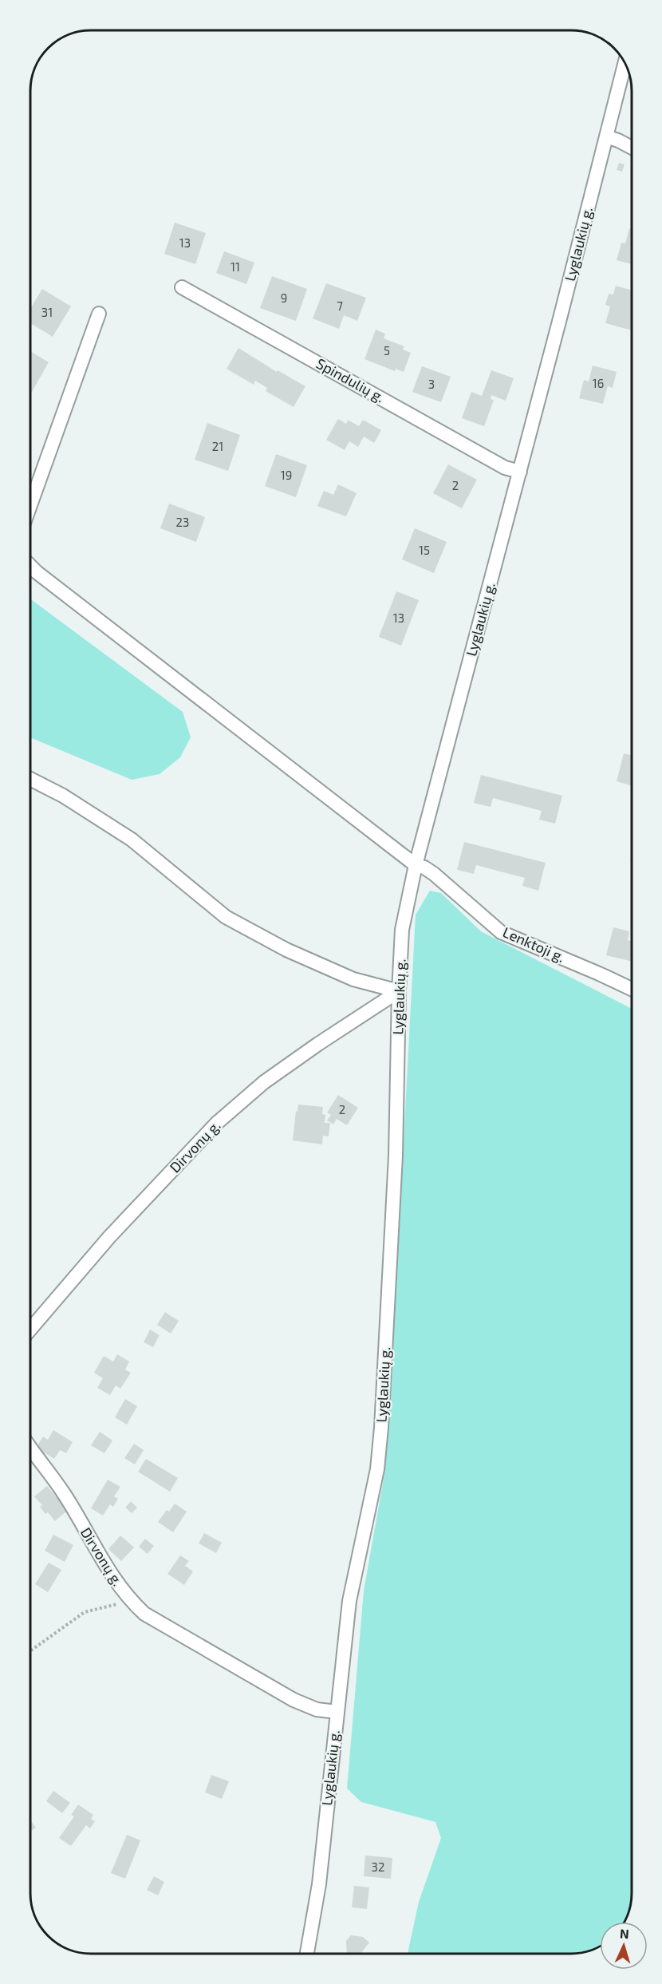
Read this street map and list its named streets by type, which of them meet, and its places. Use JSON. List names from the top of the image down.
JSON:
{
  "streets": {
    "street": [
      "Lyglaukių g.",
      "Spindulių g.",
      "Lenktoji g.",
      "Dirvonų g."
    ]
  },
  "crossings": [
    ["Lyglaukių g.", "Spindulių g."],
    ["Lyglaukių g.", "Lenktoji g."],
    ["Lyglaukių g.", "Dirvonų g."]
  ],
  "house_numbers": [
    "13",
    "11",
    "9",
    "7",
    "31",
    "5",
    "16",
    "3",
    "21",
    "19",
    "2",
    "23",
    "15",
    "13",
    "2",
    "32"
  ],
  "north": "top"
}
